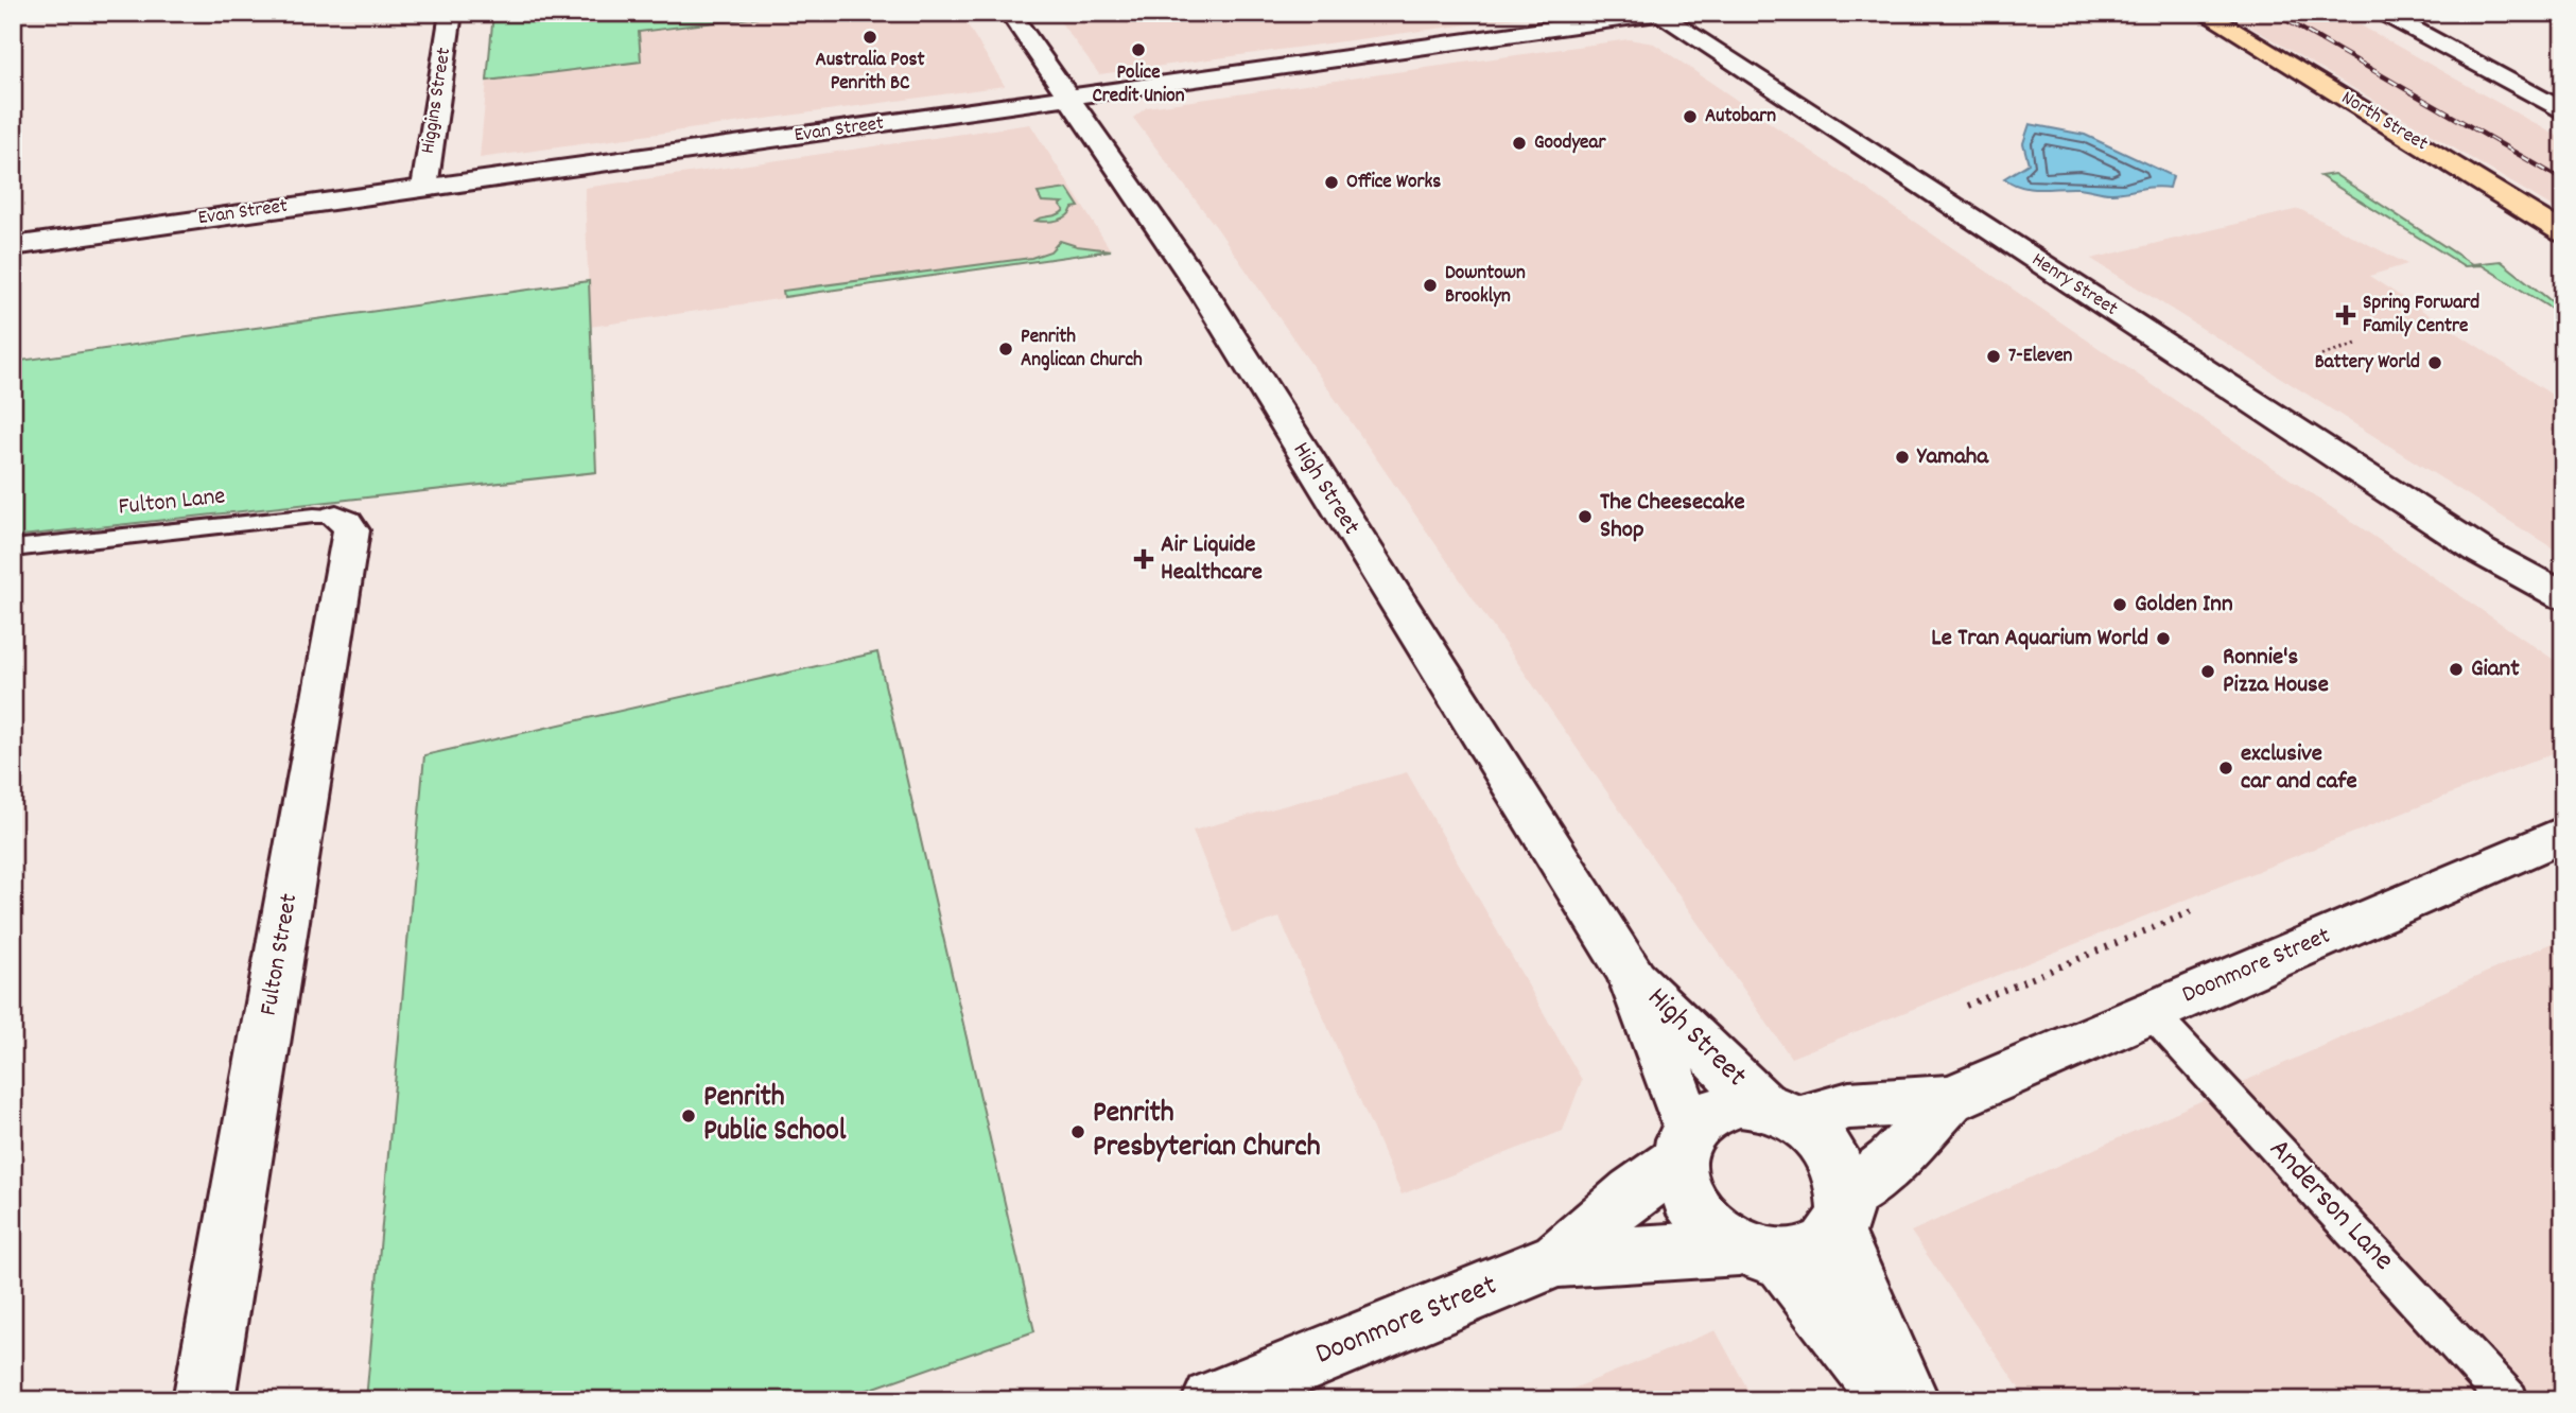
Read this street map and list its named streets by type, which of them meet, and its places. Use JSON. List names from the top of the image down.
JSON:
{
  "streets": {
    "highway": ["North Street"],
    "street": [
      "Higgins Street",
      "Evan Street",
      "Henry Street",
      "High Street",
      "Fulton Street",
      "Doonmore Street"
    ],
    "lane": ["Fulton Lane", "Anderson Lane"]
  },
  "crossings": [
    ["Higgins Street", "Evan Street"],
    ["Evan Street", "Henry Street"],
    ["Evan Street", "High Street"],
    ["High Street", "Doonmore Street"],
    ["Fulton Lane", "Fulton Street"],
    ["Doonmore Street", "Anderson Lane"]
  ],
  "places": {
    "other": [
      "Australia Post Penrith BC",
      "Police Credit Union",
      "Autobarn",
      "Goodyear",
      "Office Works",
      "Downtown Brooklyn",
      "Penrith Anglican Church",
      "7-Eleven",
      "Battery World",
      "Yamaha",
      "The Cheesecake Shop",
      "Golden Inn",
      "Le Tran Aquarium World",
      "Giant",
      "Ronnie's Pizza House",
      "exclusive car and cafe",
      "Penrith Public School",
      "Penrith Presbyterian Church"
    ],
    "health": ["Spring Forward Family Centre", "Air Liquide Healthcare"]
  }
}
